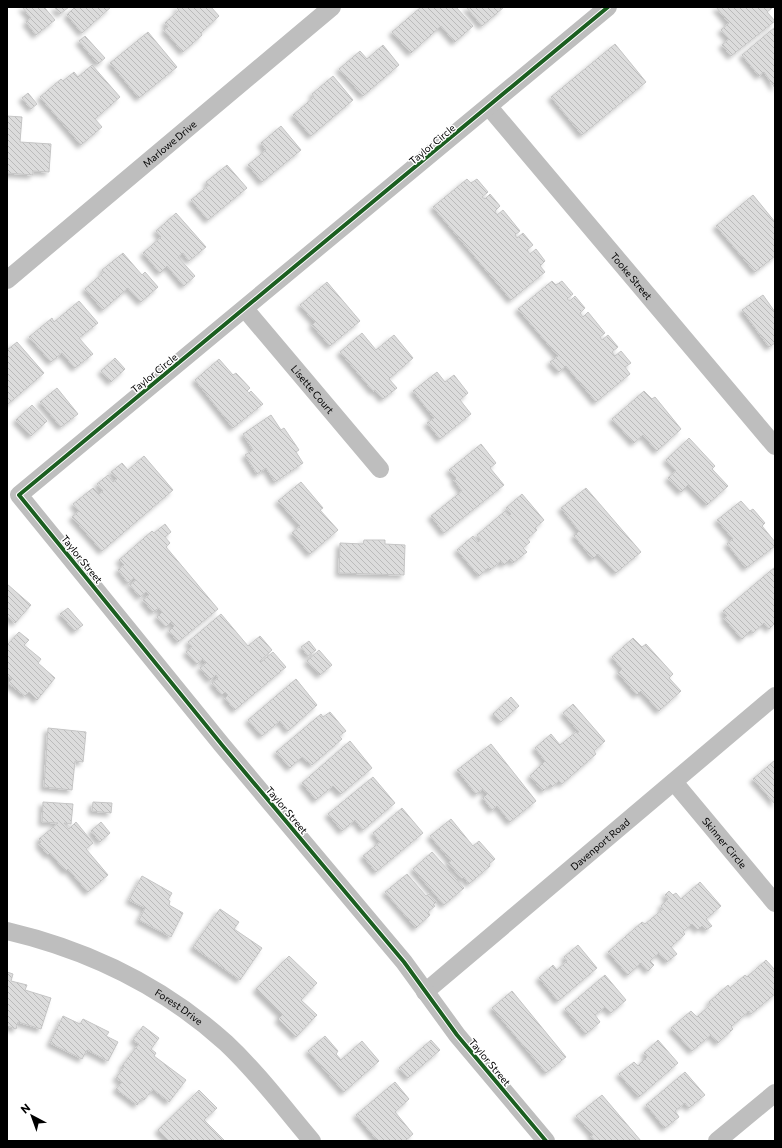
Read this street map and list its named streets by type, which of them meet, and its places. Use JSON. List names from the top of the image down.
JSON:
{
  "streets": {
    "street": [
      "Marlowe Drive",
      "Taylor Circle",
      "Tooke Street",
      "Lisette Court",
      "Taylor Street",
      "Skinner Circle",
      "Davenport Road",
      "Forest Drive"
    ]
  },
  "crossings": [
    ["Taylor Circle", "Tooke Street"],
    ["Taylor Circle", "Lisette Court"],
    ["Taylor Circle", "Taylor Street"],
    ["Taylor Street", "Davenport Road"],
    ["Skinner Circle", "Davenport Road"]
  ],
  "north": "top left"
}
